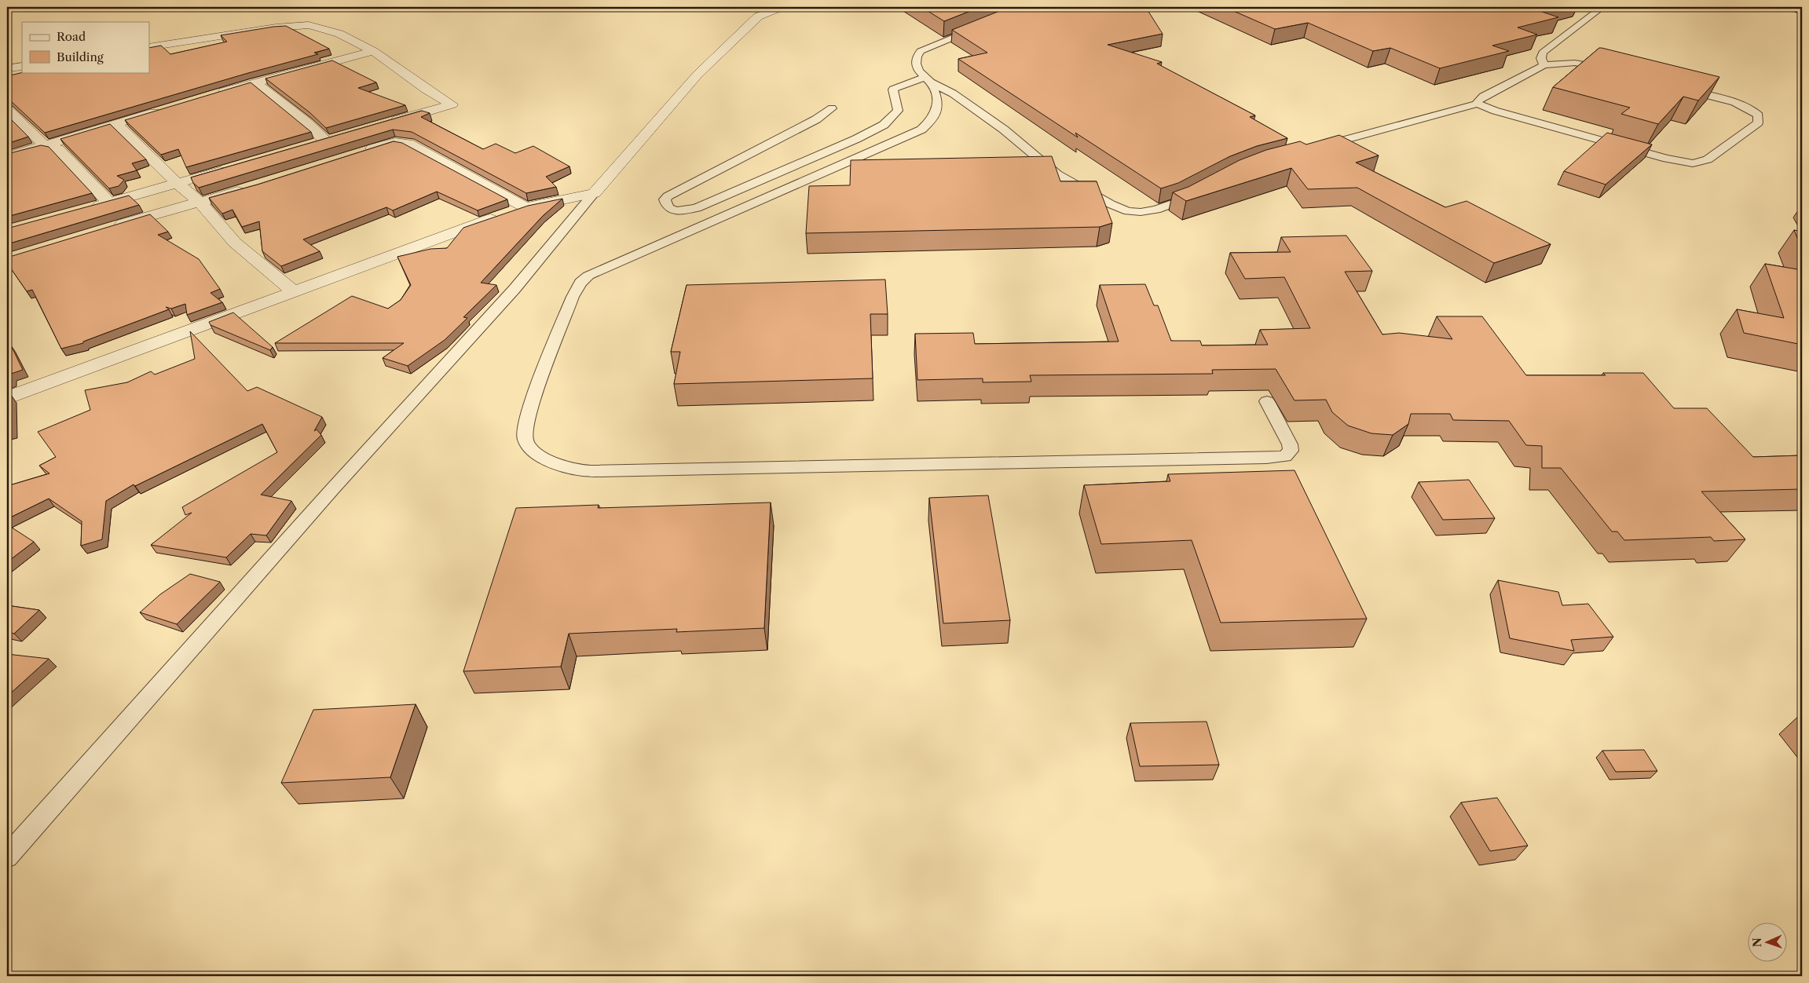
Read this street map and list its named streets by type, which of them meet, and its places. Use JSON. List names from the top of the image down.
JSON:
{
  "legend": ["Road", "Building"],
  "north": "left"
}
